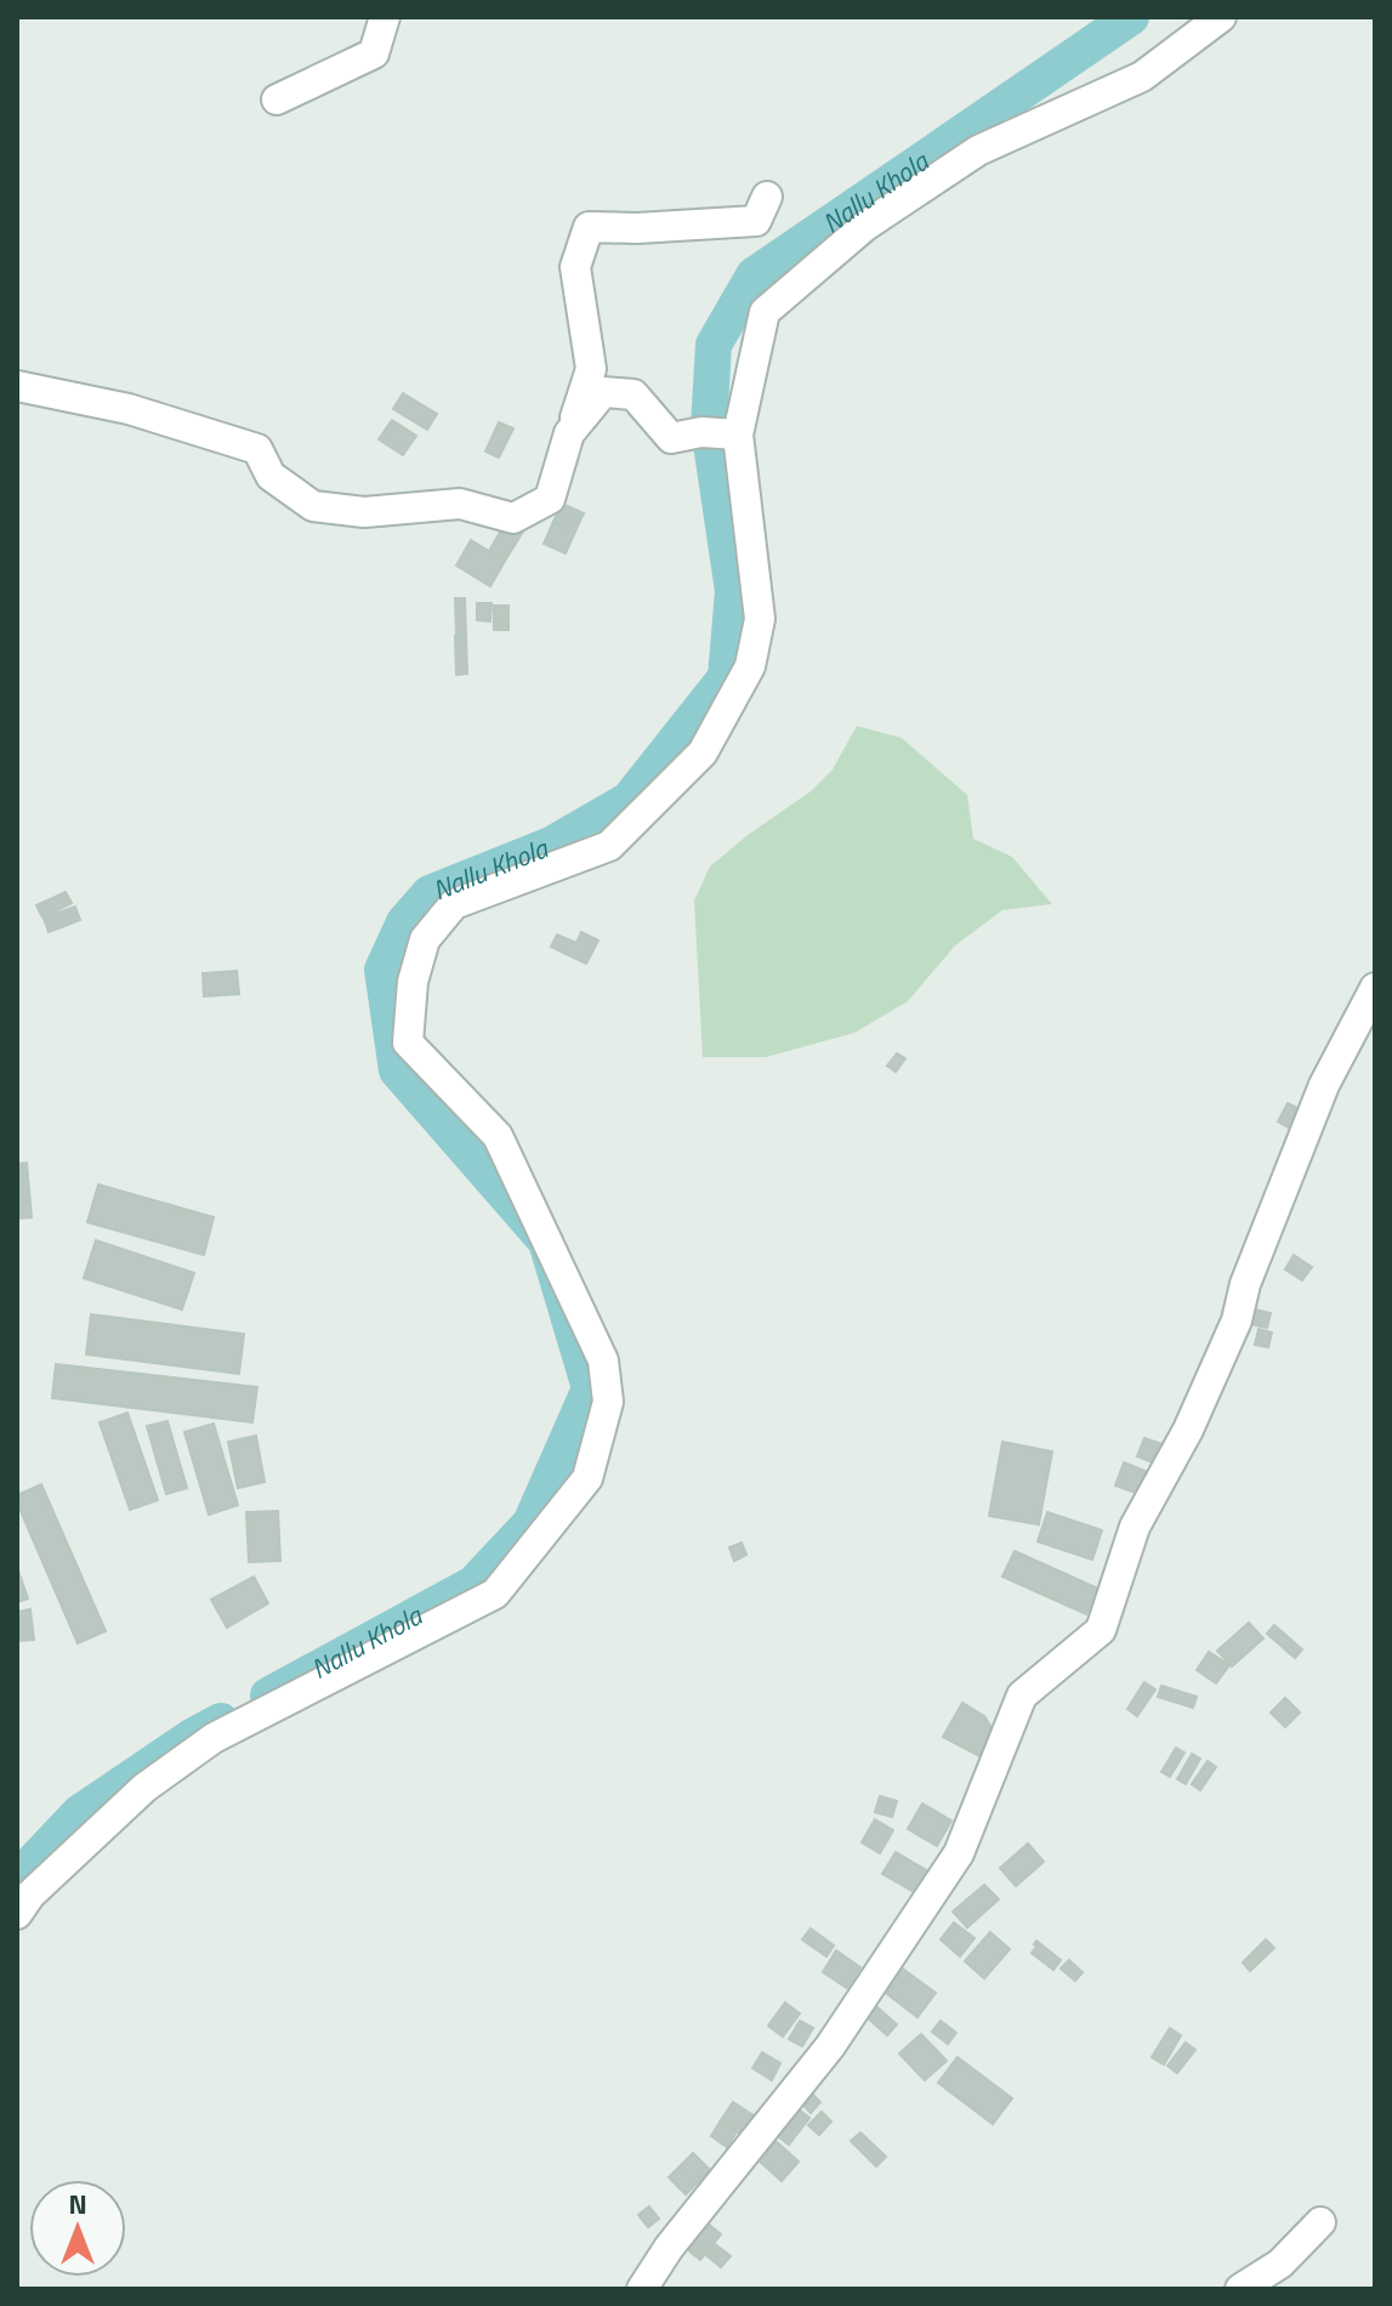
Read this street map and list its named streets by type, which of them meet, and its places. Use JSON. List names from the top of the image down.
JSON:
{
  "water": ["Nallu Khola"],
  "north": "top"
}
